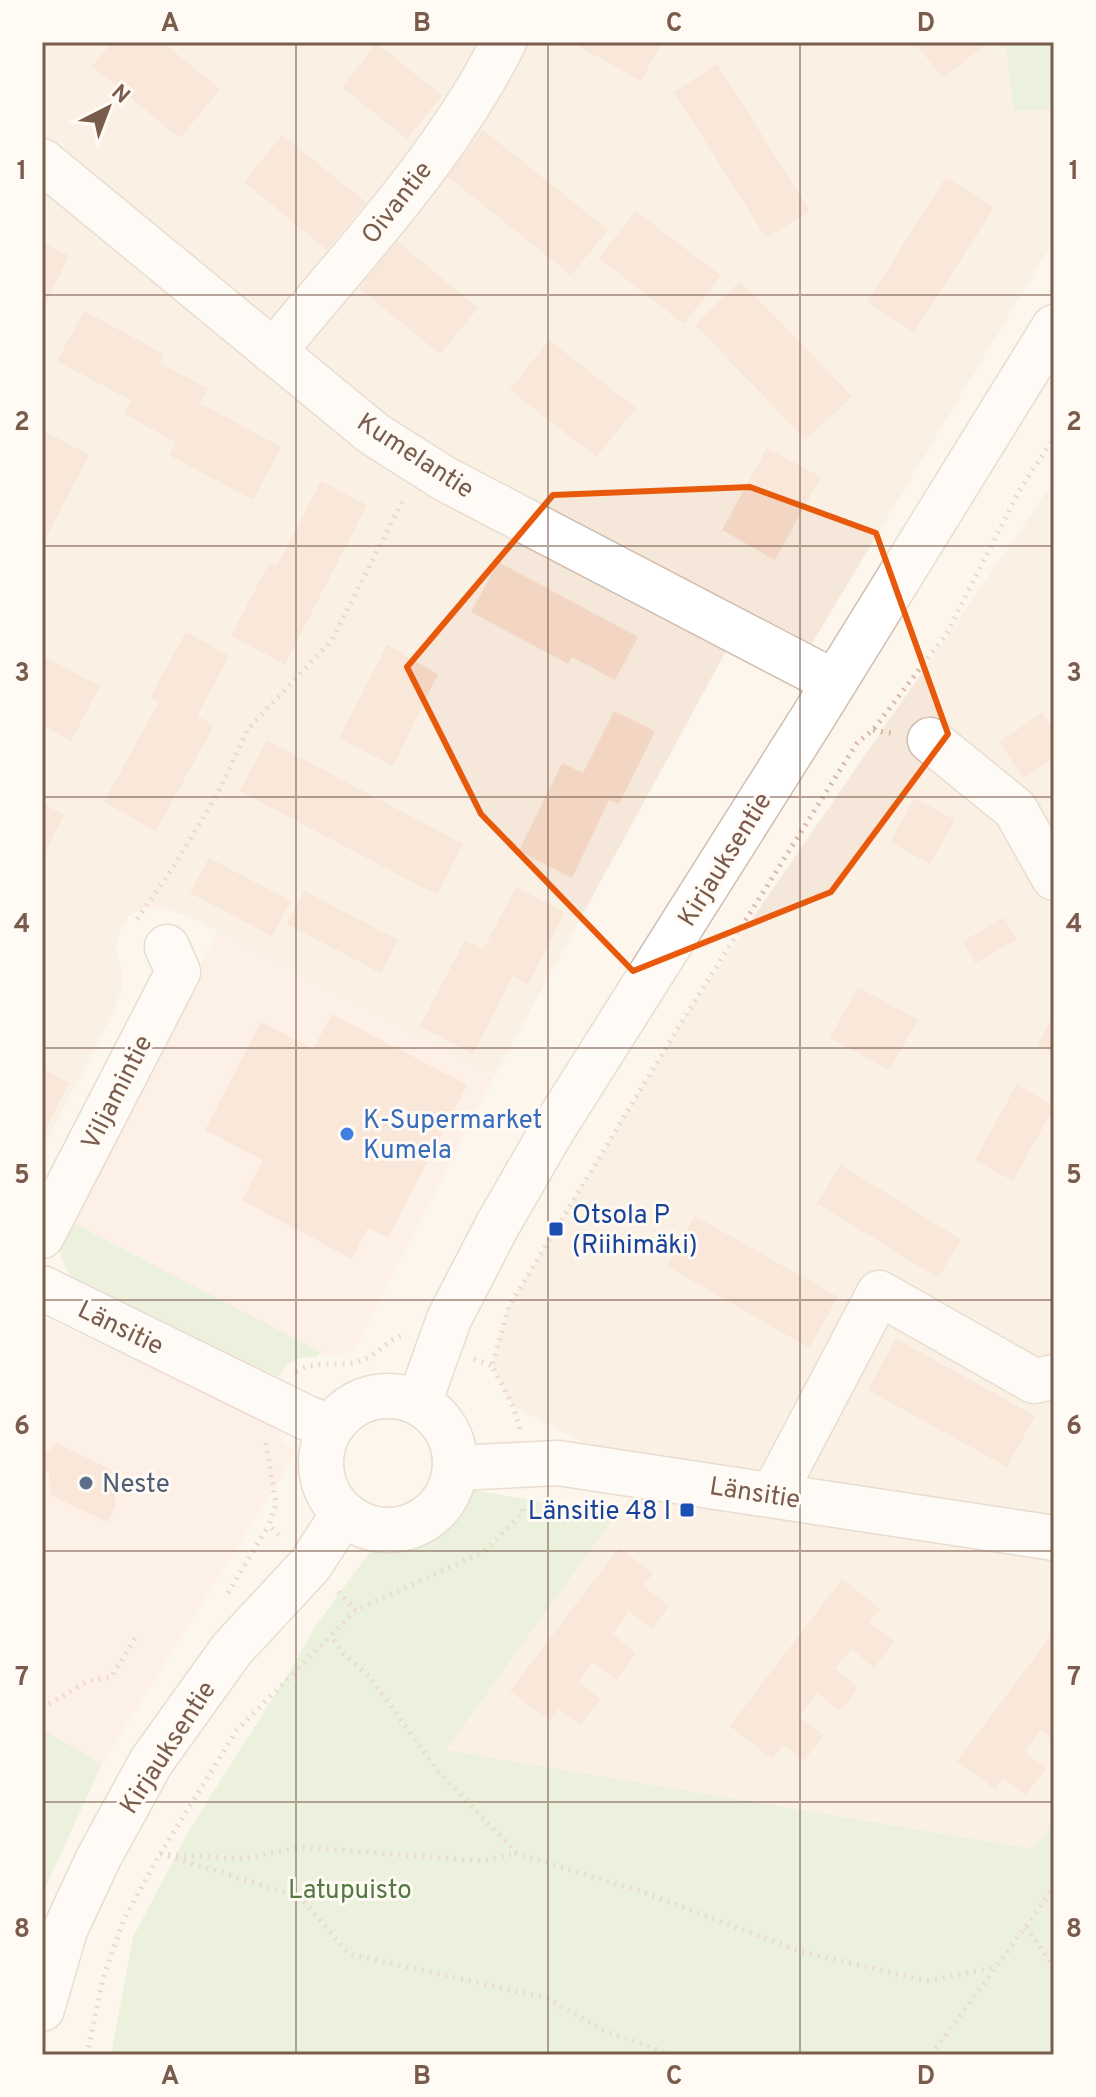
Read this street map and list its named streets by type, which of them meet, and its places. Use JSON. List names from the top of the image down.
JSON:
{
  "streets": {
    "street": [
      "Oivantie",
      "Kumelantie",
      "Kirjauksentie",
      "Viljamintie",
      "Länsitie"
    ]
  },
  "crossings": [
    ["Oivantie", "Kumelantie"],
    ["Kumelantie", "Kirjauksentie"],
    ["Kirjauksentie", "Länsitie"]
  ],
  "parks": ["Latupuisto"],
  "places": {
    "other": ["K-Supermarket Kumela", "Neste"],
    "transit": ["Otsola P (Riihimäki)", "Länsitie 48 I"]
  },
  "north": "top right",
  "grid": {
    "columns": [
      "A",
      "B",
      "C",
      "D"
    ],
    "rows": [
      "1",
      "2",
      "3",
      "4",
      "5",
      "6",
      "7",
      "8"
    ]
  }
}
